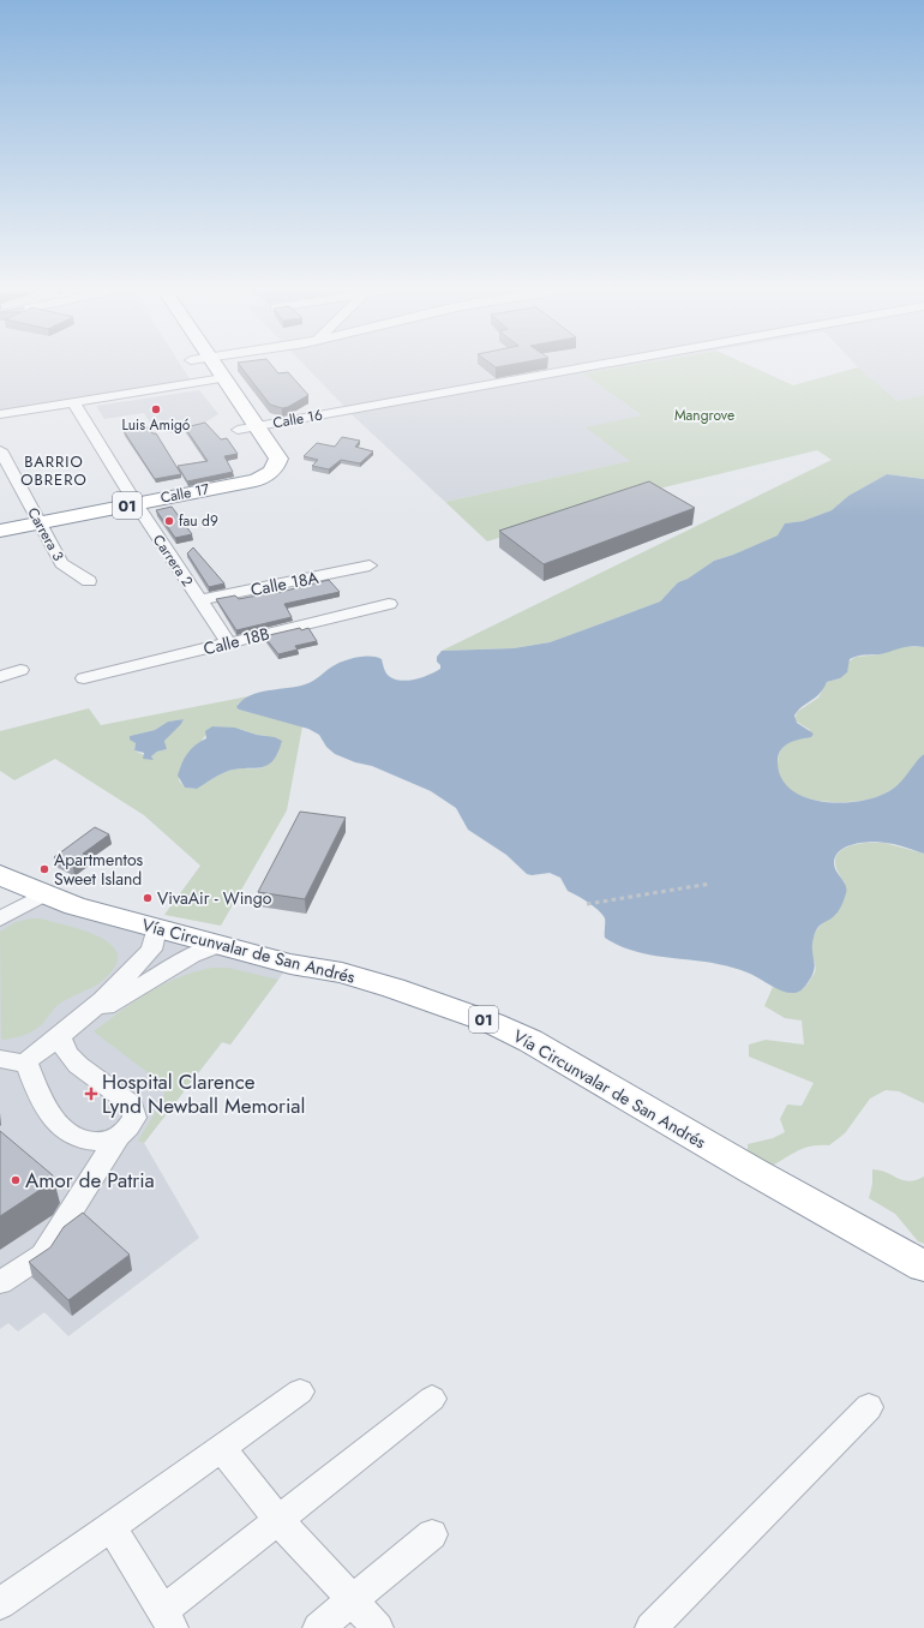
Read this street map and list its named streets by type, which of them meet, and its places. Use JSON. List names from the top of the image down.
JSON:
{
  "streets": {
    "highway": ["Calle 17", "01", "Vía Circunvalar de San Andrés"],
    "street": [
      "Calle 16",
      "Carrera 3",
      "Carrera 2",
      "Calle 18A",
      "Calle 18B"
    ]
  },
  "crossings": [
    ["Calle 16", "01"],
    ["Calle 17", "01"],
    ["Calle 17", "Carrera 3"],
    ["Calle 17", "Carrera 2"],
    ["Carrera 2", "Calle 18A"],
    ["Carrera 2", "Calle 18B"]
  ],
  "districts": ["BARRIO OBRERO"],
  "parks": ["Mangrove"],
  "places": {
    "other": [
      "Luis Amigó",
      "fau d9",
      "Apartmentos Sweet Island",
      "VivaAir - Wingo",
      "Amor de Patria"
    ],
    "health": ["Hospital Clarence Lynd Newball Memorial"]
  }
}
